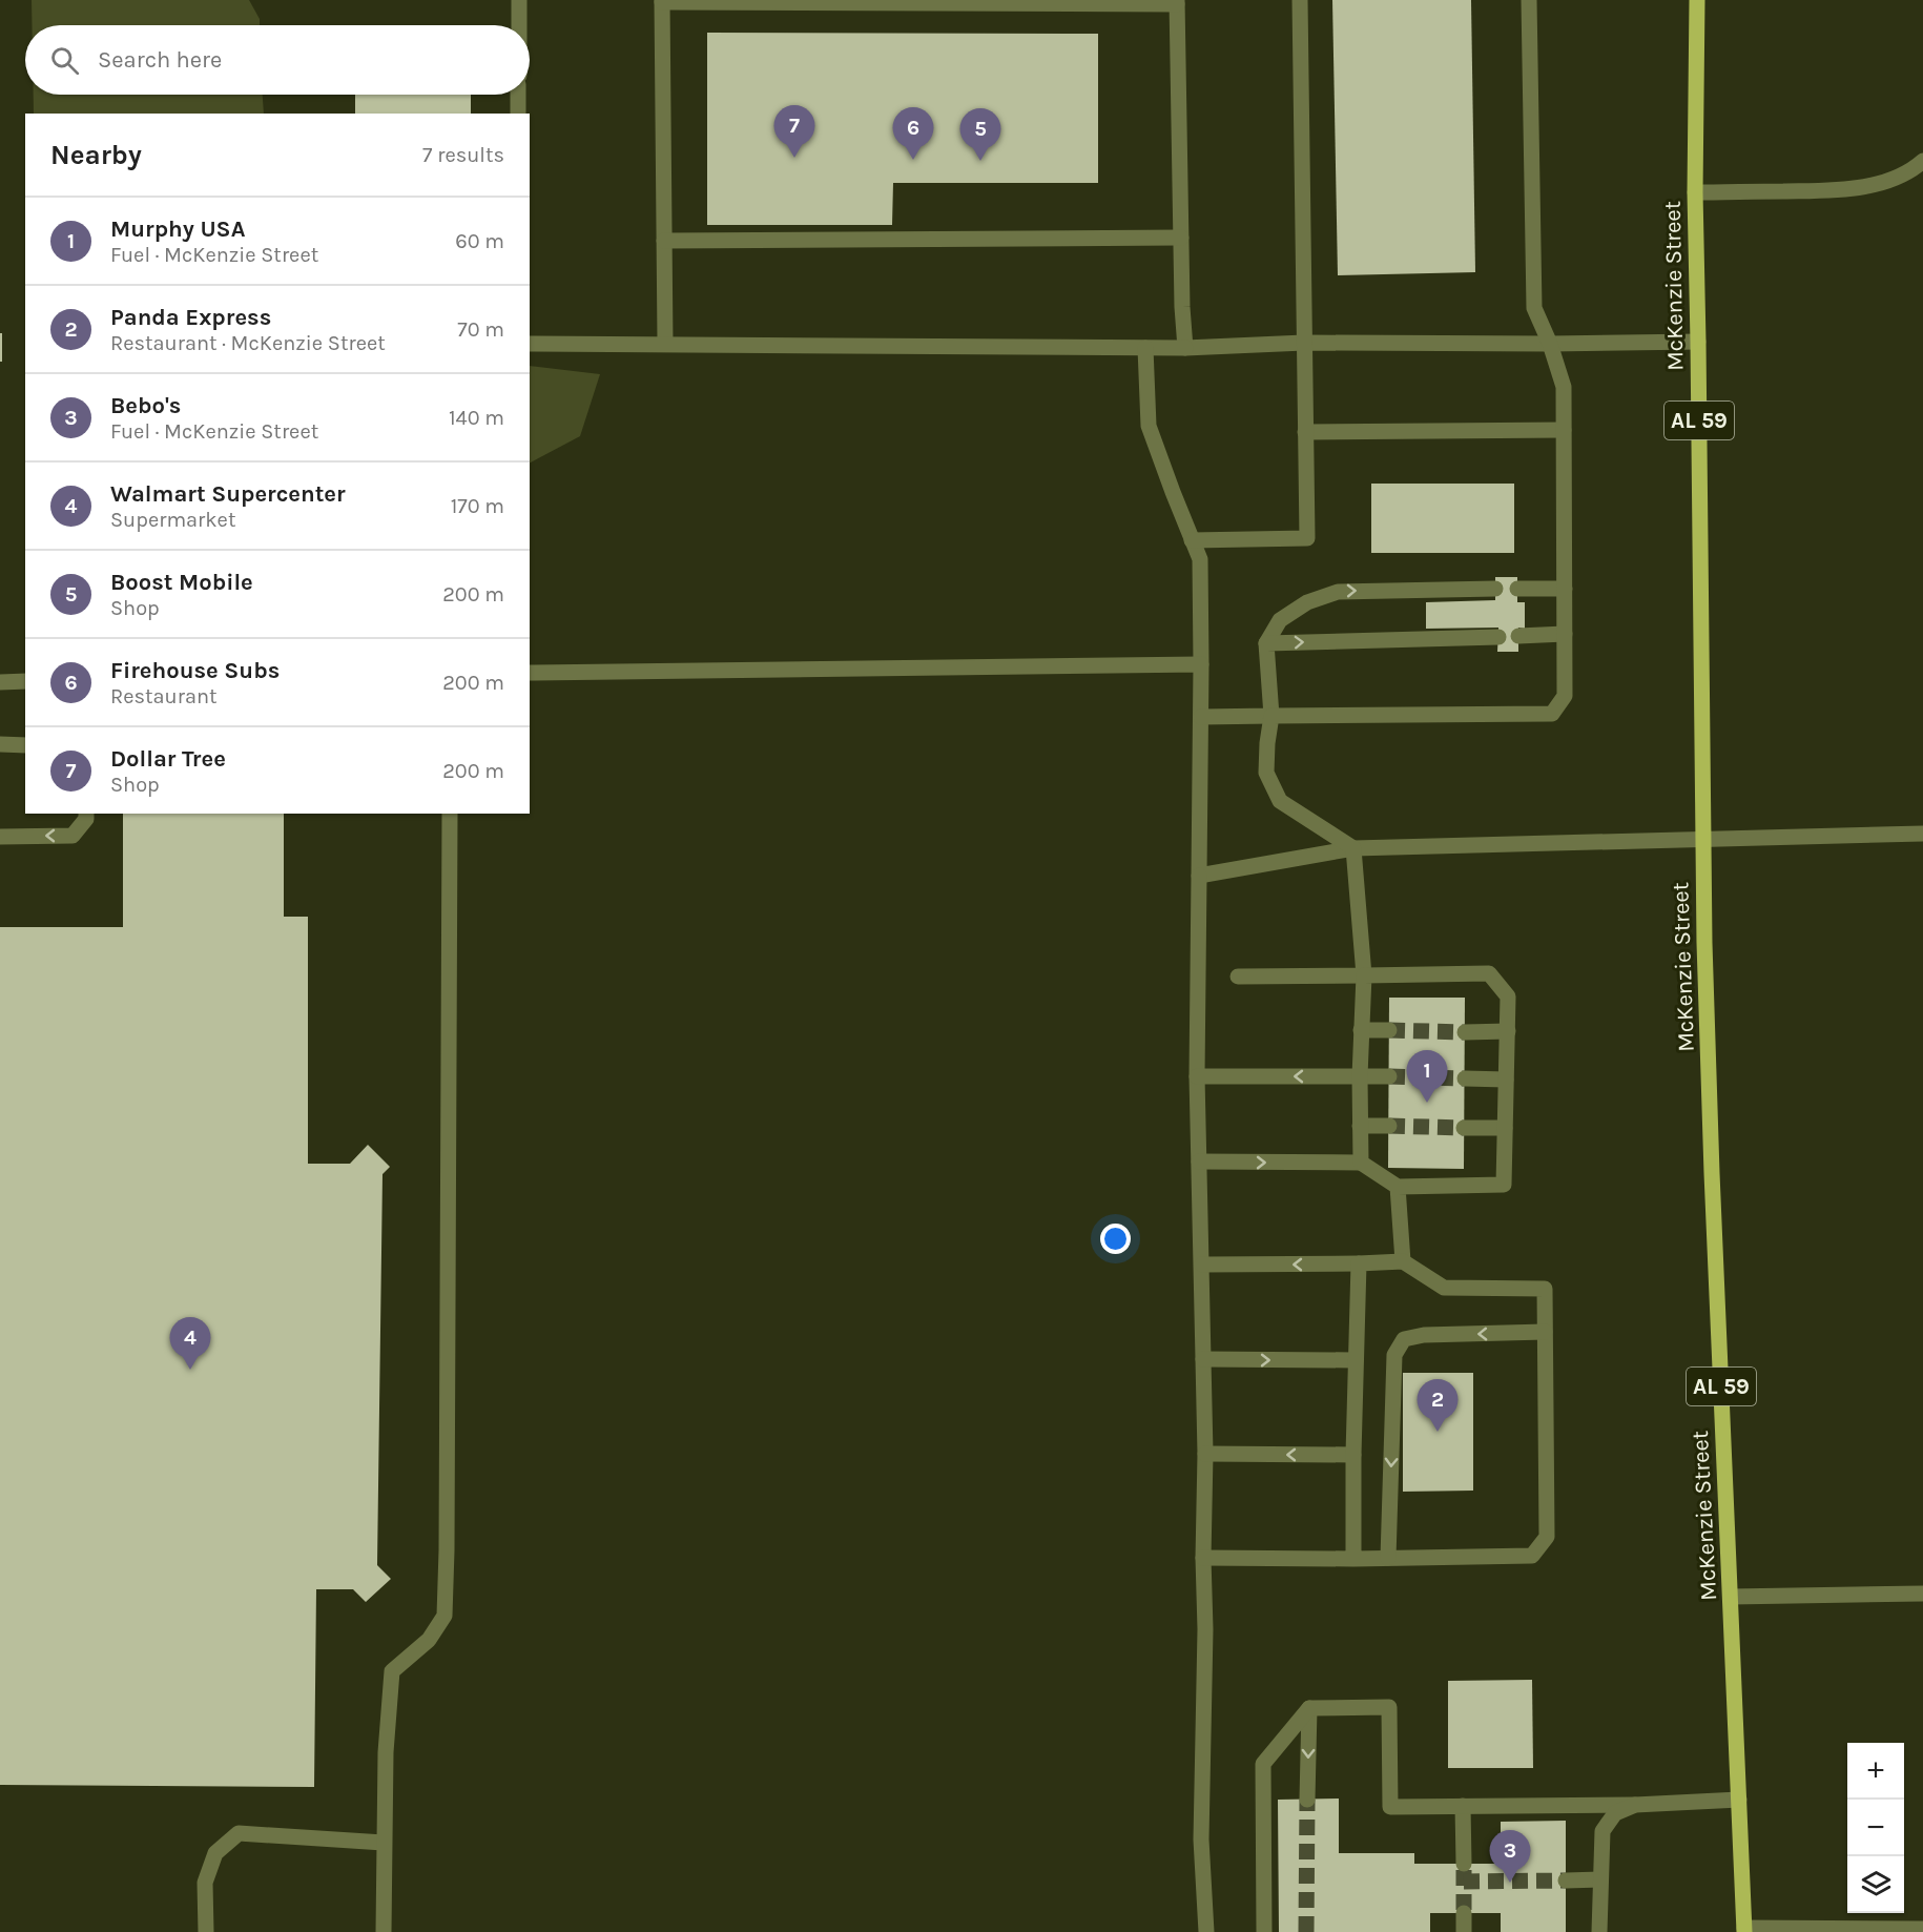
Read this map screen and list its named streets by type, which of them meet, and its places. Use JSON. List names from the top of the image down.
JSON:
{
  "streets": {
    "main road": ["McKenzie Street", "AL 59"]
  },
  "page": {
    "search": "Search here",
    "pins": [
      "7",
      "6",
      "5",
      "1",
      "4",
      "2",
      "3"
    ],
    "heading": ["Nearby", "7 results"],
    "list": [
      {
        "mark": "1",
        "name": "Murphy USA",
        "note": "Fuel · McKenzie Street",
        "value": "60 m"
      },
      {
        "mark": "2",
        "name": "Panda Express",
        "note": "Restaurant · McKenzie Street",
        "value": "70 m"
      },
      {
        "mark": "3",
        "name": "Bebo's",
        "note": "Fuel · McKenzie Street",
        "value": "140 m"
      },
      {
        "mark": "4",
        "name": "Walmart Supercenter",
        "note": "Supermarket",
        "value": "170 m"
      },
      {
        "mark": "5",
        "name": "Boost Mobile",
        "note": "Shop",
        "value": "200 m"
      },
      {
        "mark": "6",
        "name": "Firehouse Subs",
        "note": "Restaurant",
        "value": "200 m"
      },
      {
        "mark": "7",
        "name": "Dollar Tree",
        "note": "Shop",
        "value": "200 m"
      }
    ],
    "map_buttons": ["+", "−"]
  }
}
